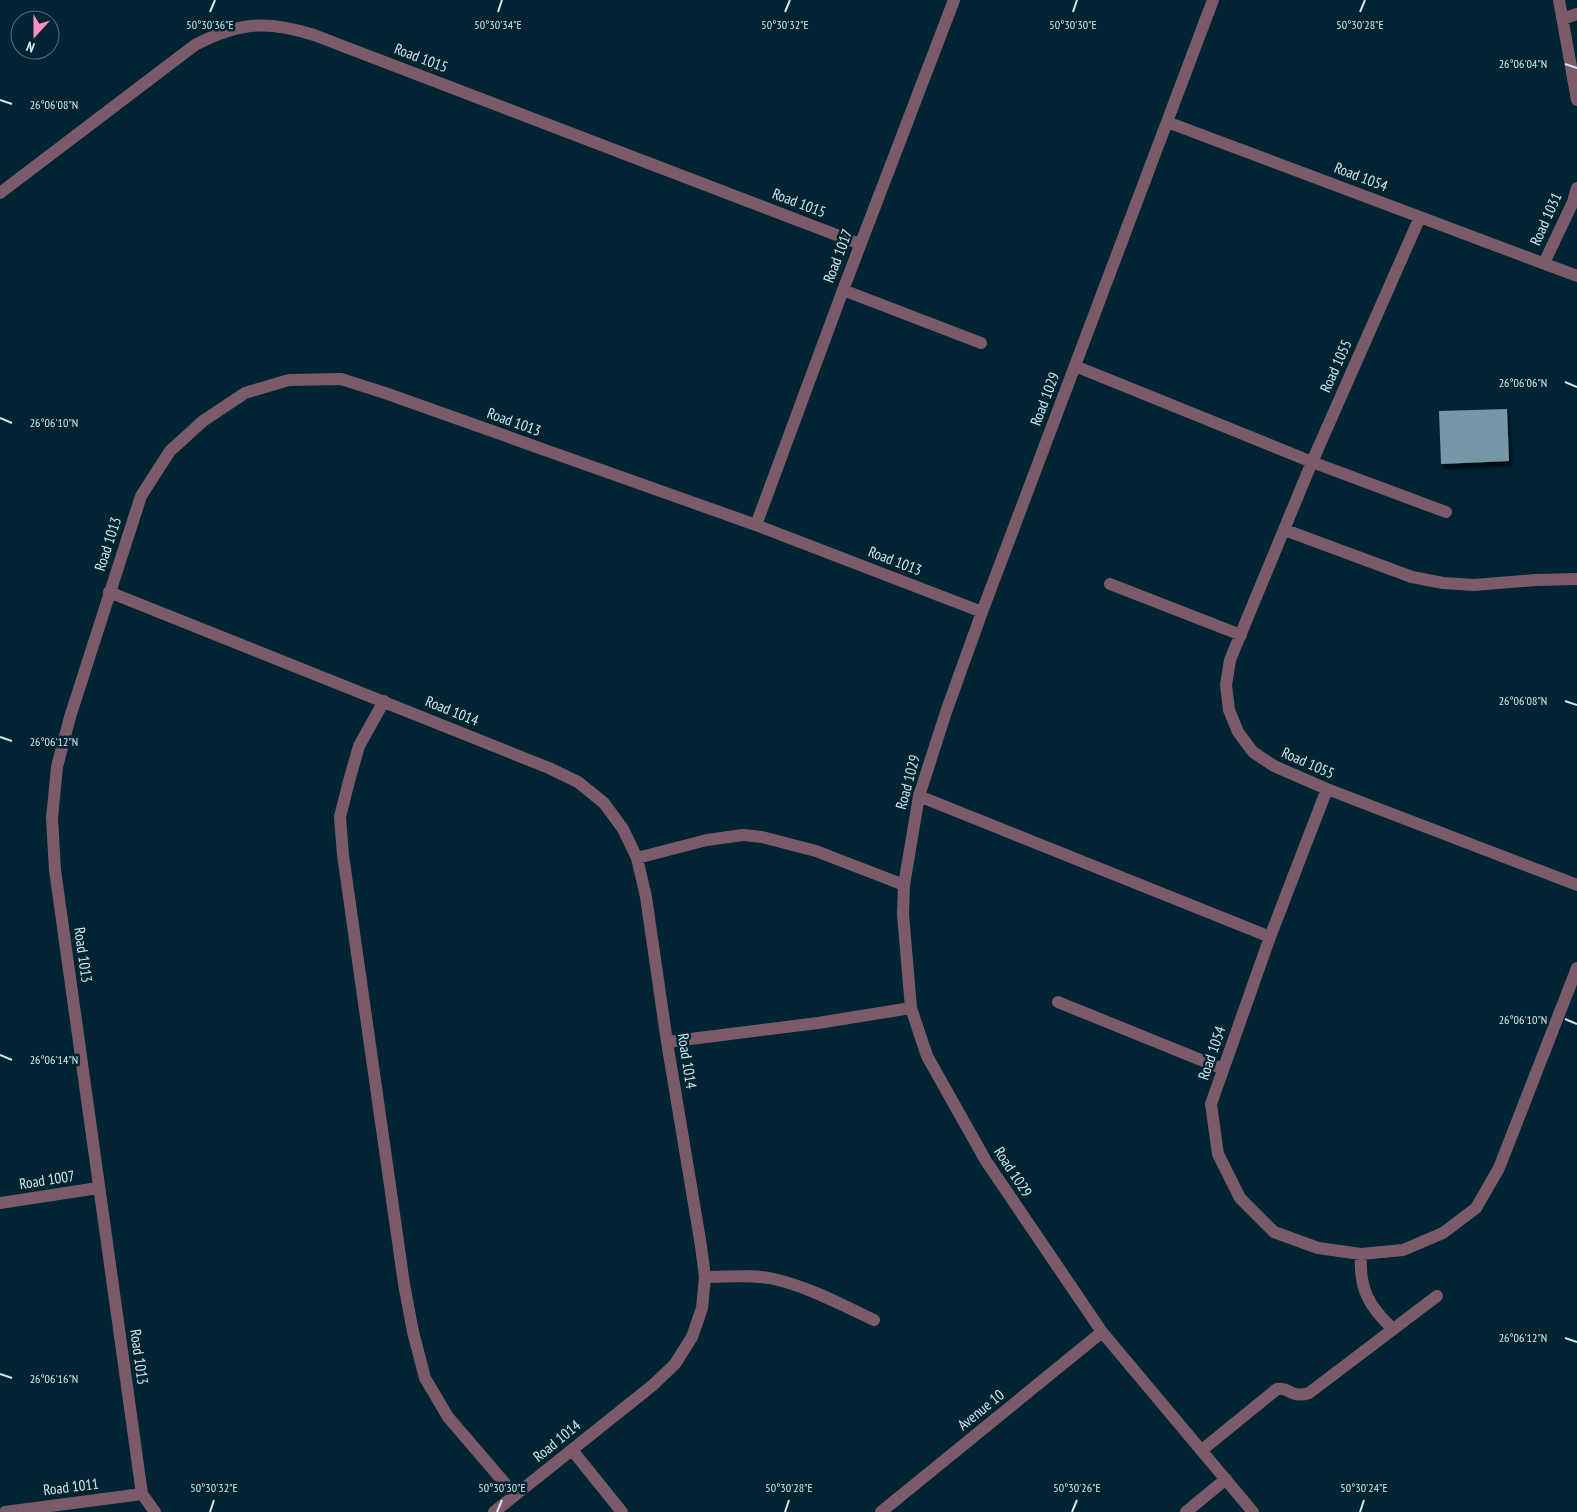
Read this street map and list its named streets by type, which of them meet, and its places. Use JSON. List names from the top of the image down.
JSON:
{
  "streets": {
    "street": [
      "Road 1015",
      "Road 1054",
      "Road 1031",
      "Road 1017",
      "Road 1055",
      "Road 1029",
      "Road 1013",
      "Road 1014",
      "Road 1007",
      "Avenue 10",
      "Road 1011"
    ]
  },
  "crossings": [
    ["Road 1015", "Road 1017"],
    ["Road 1054", "Road 1031"],
    ["Road 1054", "Road 1055"],
    ["Road 1054", "Road 1029"],
    ["Road 1017", "Road 1013"],
    ["Road 1029", "Road 1013"],
    ["Road 1029", "Avenue 10"],
    ["Road 1013", "Road 1014"],
    ["Road 1013", "Road 1007"],
    ["Road 1013", "Road 1011"]
  ],
  "north": "bottom",
  "coordinates": [
    "50°30'34\"E",
    "50°30'32\"E",
    "50°30'30\"E",
    "50°30'28\"E",
    "50°30'36\"E",
    "26°06'04\"N",
    "26°06'08\"N",
    "26°06'06\"N",
    "26°06'10\"N",
    "26°06'12\"N",
    "26°06'14\"N",
    "26°06'16\"N",
    "50°30'26\"E",
    "50°30'24\"E"
  ]
}
